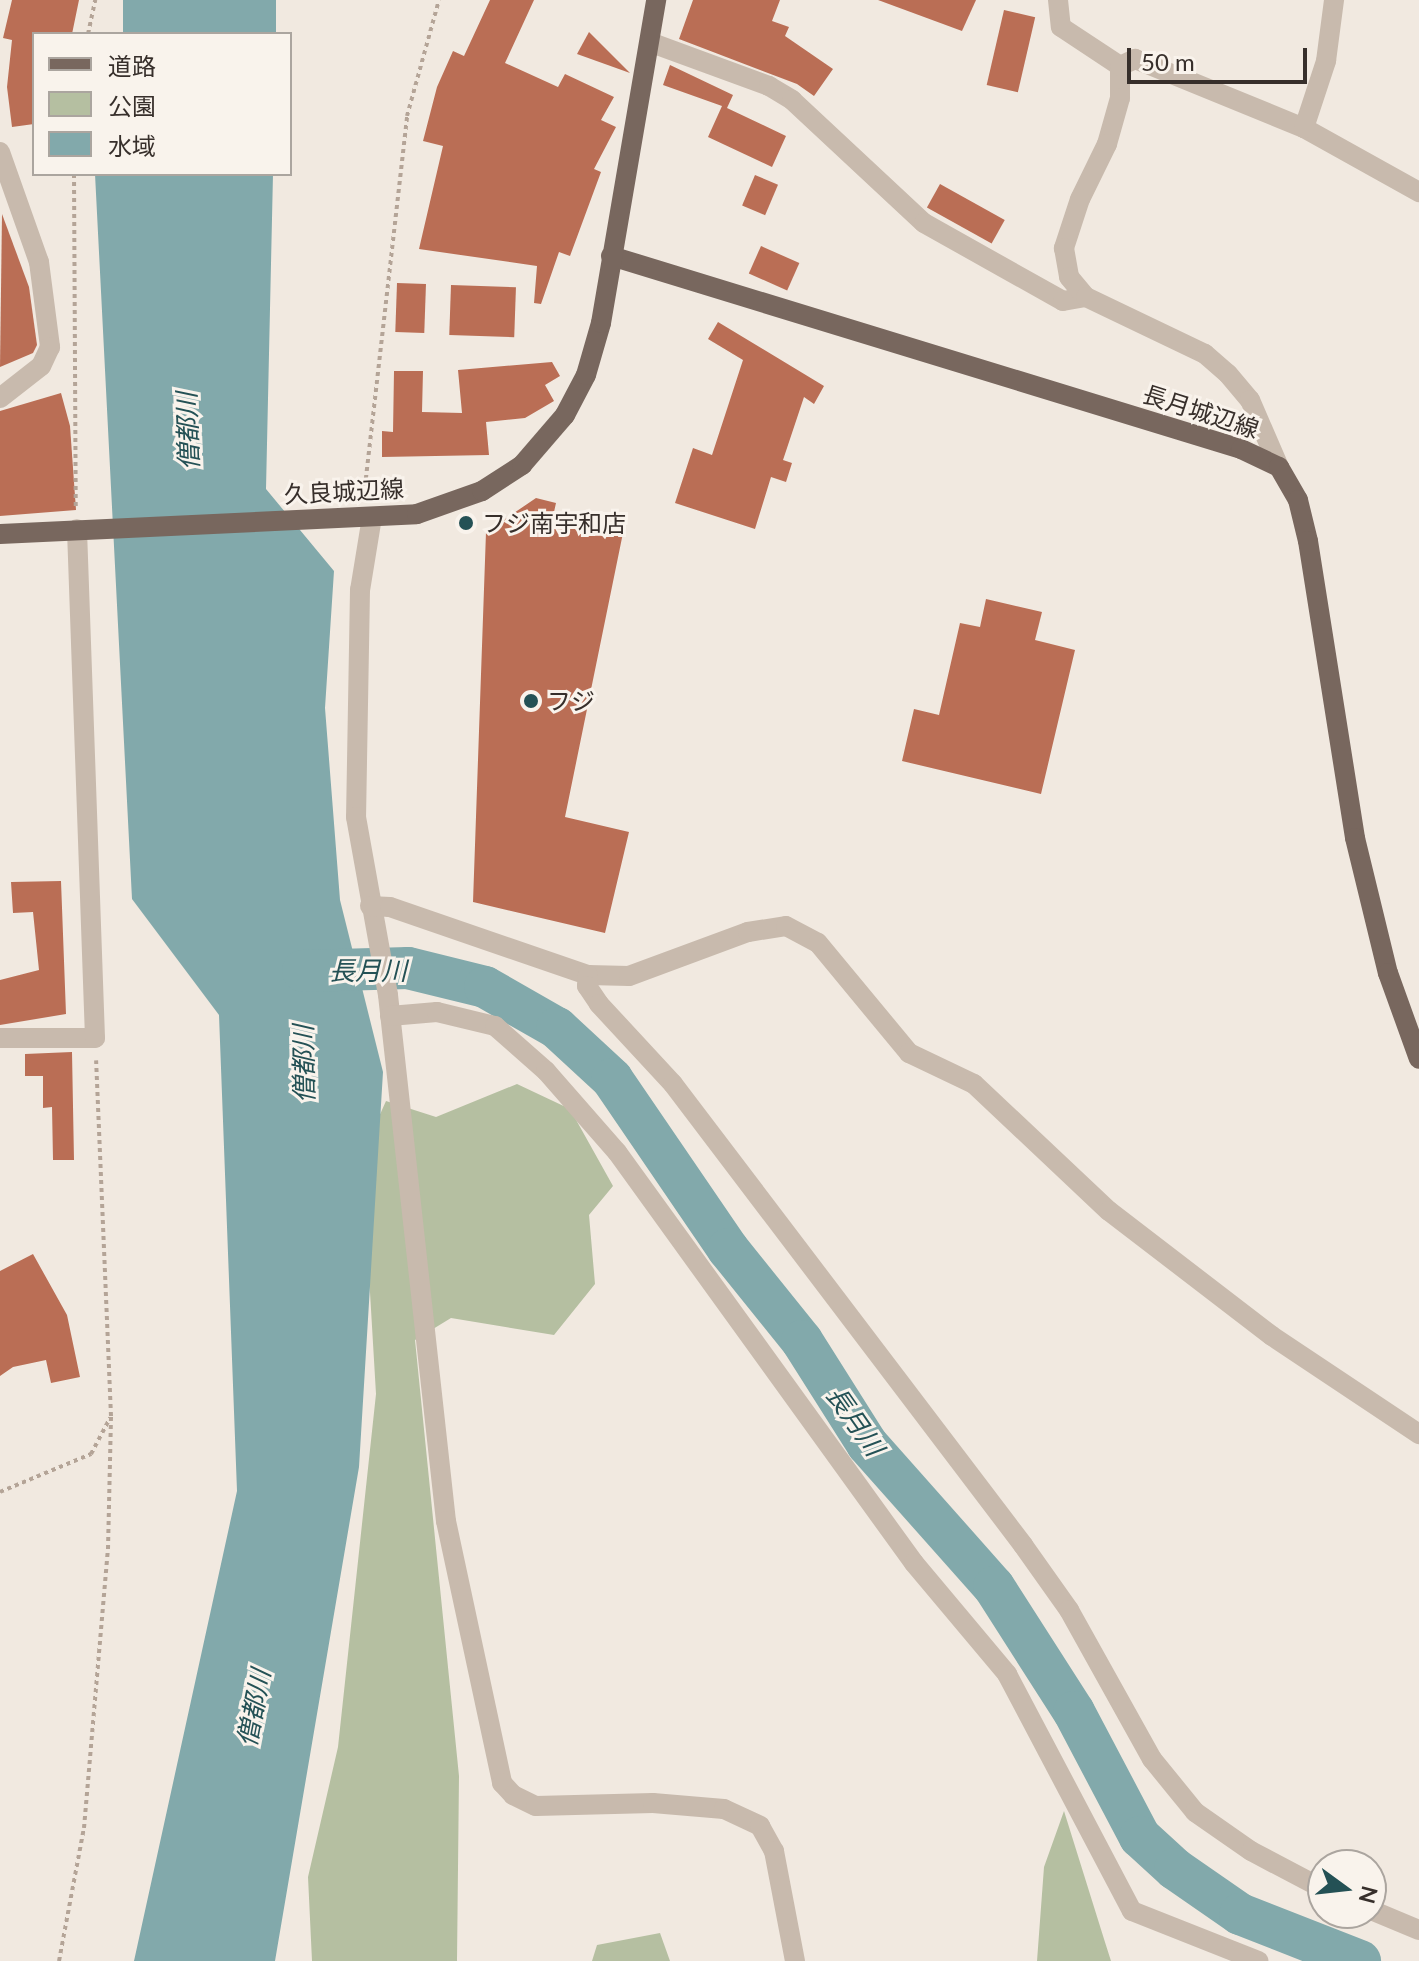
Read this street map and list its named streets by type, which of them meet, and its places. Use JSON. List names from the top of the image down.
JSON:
{
  "streets": {
    "main road": ["長月城辺線", "久良城辺線"]
  },
  "crossings": [
    ["長月城辺線", "久良城辺線"]
  ],
  "water": ["僧都川", "長月川"],
  "places": ["フジ南宇和店", "フジ"],
  "legend": ["道路", "公園", "水域"],
  "scale_bar": "50 m",
  "north": "right"
}
